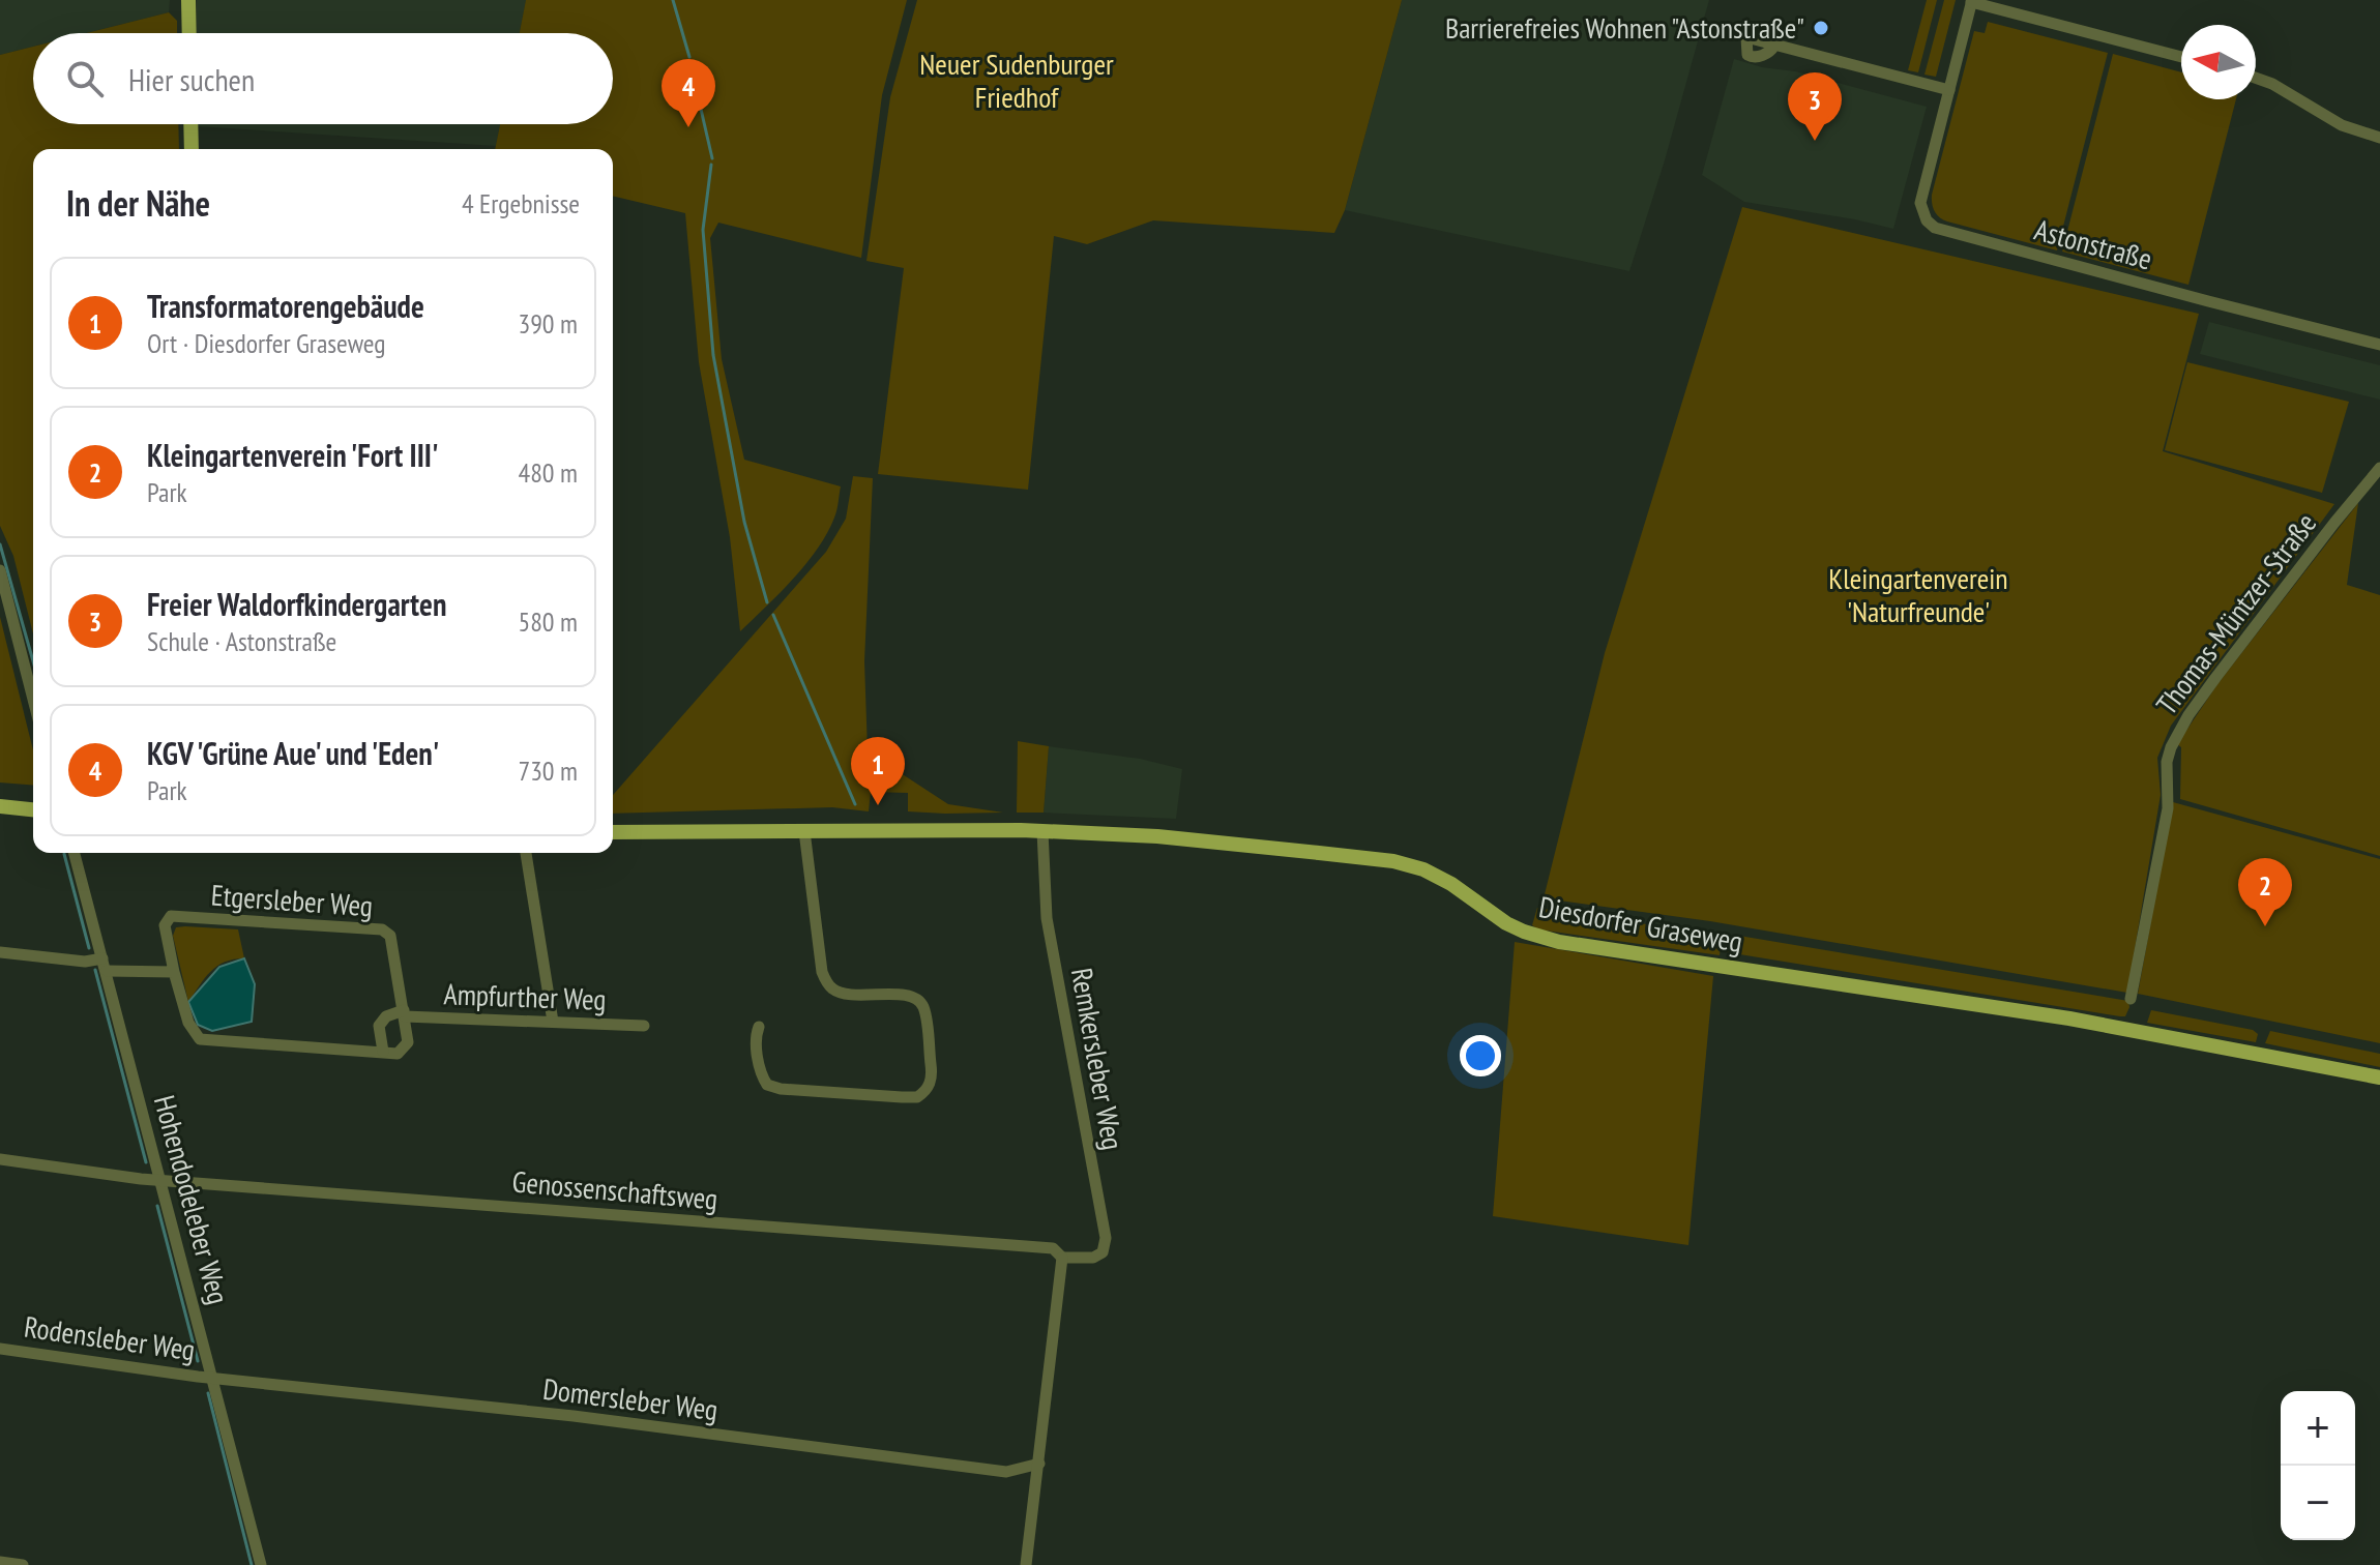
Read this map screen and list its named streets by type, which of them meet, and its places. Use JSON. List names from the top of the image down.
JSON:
{
  "streets": {
    "main road": ["Diesdorfer Graseweg"],
    "street": [
      "Astonstraße",
      "Thomas-Müntzer-Straße",
      "Etgersleber Weg",
      "Ampfurther Weg",
      "Remkersleber Weg",
      "Genossenschaftsweg",
      "Hohendodeleber Weg",
      "Rodensleber Weg",
      "Domersleber Weg"
    ]
  },
  "crossings": [
    ["Etgersleber Weg", "Ampfurther Weg"],
    ["Diesdorfer Graseweg", "Remkersleber Weg"],
    ["Remkersleber Weg", "Genossenschaftsweg"],
    ["Genossenschaftsweg", "Hohendodeleber Weg"],
    ["Hohendodeleber Weg", "Rodensleber Weg"],
    ["Hohendodeleber Weg", "Domersleber Weg"],
    ["Rodensleber Weg", "Domersleber Weg"]
  ],
  "parks": ["Neuer Sudenburger Friedhof", "Kleingartenverein 'Naturfreunde'"],
  "places": ["Barrierefreies Wohnen \"Astonstraße\""],
  "north": "left",
  "page": {
    "search": "Hier suchen",
    "pins": [
      "4",
      "3",
      "1",
      "2"
    ],
    "heading": ["In der Nähe", "4 Ergebnisse"],
    "list": [
      {
        "mark": "1",
        "name": "Transformatorengebäude",
        "note": "Ort · Diesdorfer Graseweg",
        "value": "390 m"
      },
      {
        "mark": "2",
        "name": "Kleingartenverein 'Fort III'",
        "note": "Park",
        "value": "480 m"
      },
      {
        "mark": "3",
        "name": "Freier Waldorfkindergarten",
        "note": "Schule · Astonstraße",
        "value": "580 m"
      },
      {
        "mark": "4",
        "name": "KGV 'Grüne Aue' und 'Eden'",
        "note": "Park",
        "value": "730 m"
      }
    ],
    "map_buttons": ["+", "−"]
  }
}
